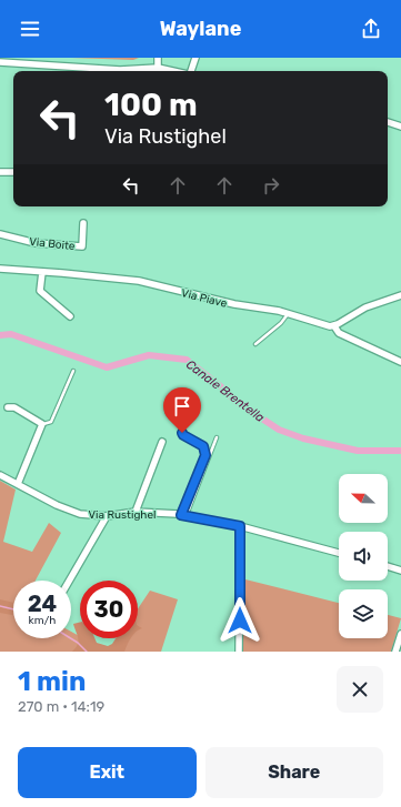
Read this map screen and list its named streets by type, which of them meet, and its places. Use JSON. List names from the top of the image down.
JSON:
{
  "streets": {
    "street": ["Via Boite", "Via Piave", "Via Rustighel"]
  },
  "water": ["Canale Brentella"],
  "north": "left",
  "page": {
    "header": "Waylane",
    "turn": ["100 m", "Via Rustighel"],
    "speed": "24 km/h",
    "limit": "30",
    "heading": ["1 min", "270 m · 14:19"],
    "buttons": ["Exit", "Share"]
  }
}
